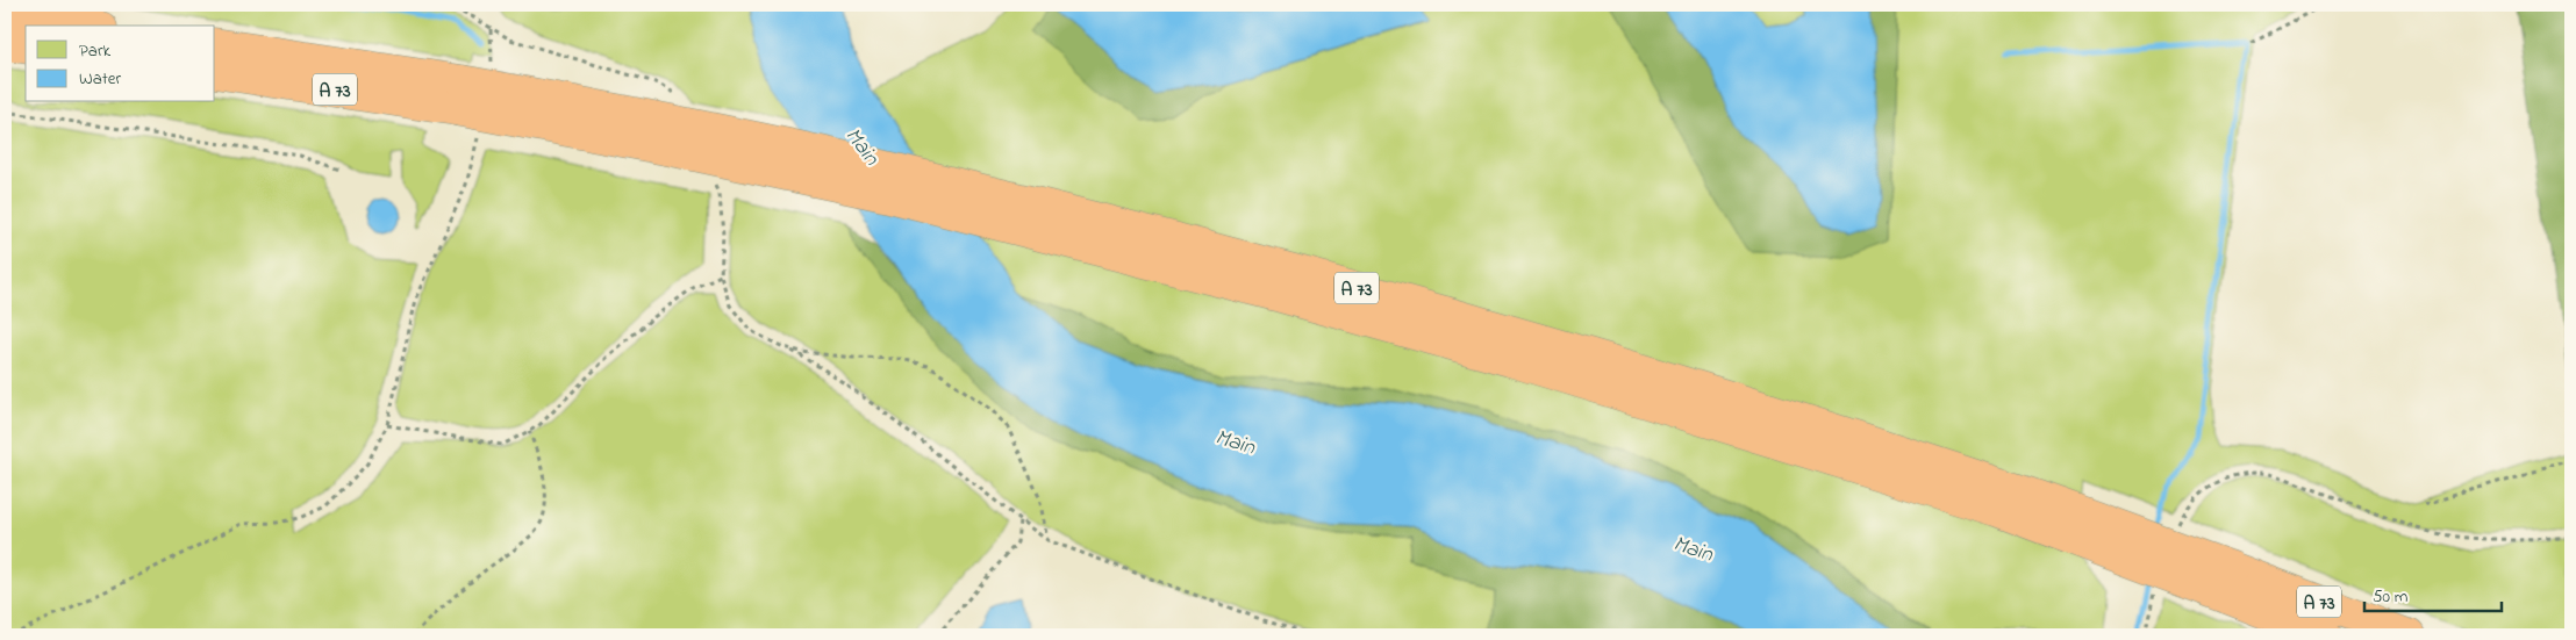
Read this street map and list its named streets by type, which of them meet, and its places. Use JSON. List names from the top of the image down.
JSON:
{
  "streets": {
    "highway": ["A 73"]
  },
  "water": ["Main"],
  "legend": ["Park", "Water"],
  "scale_bar": "50 m"
}
